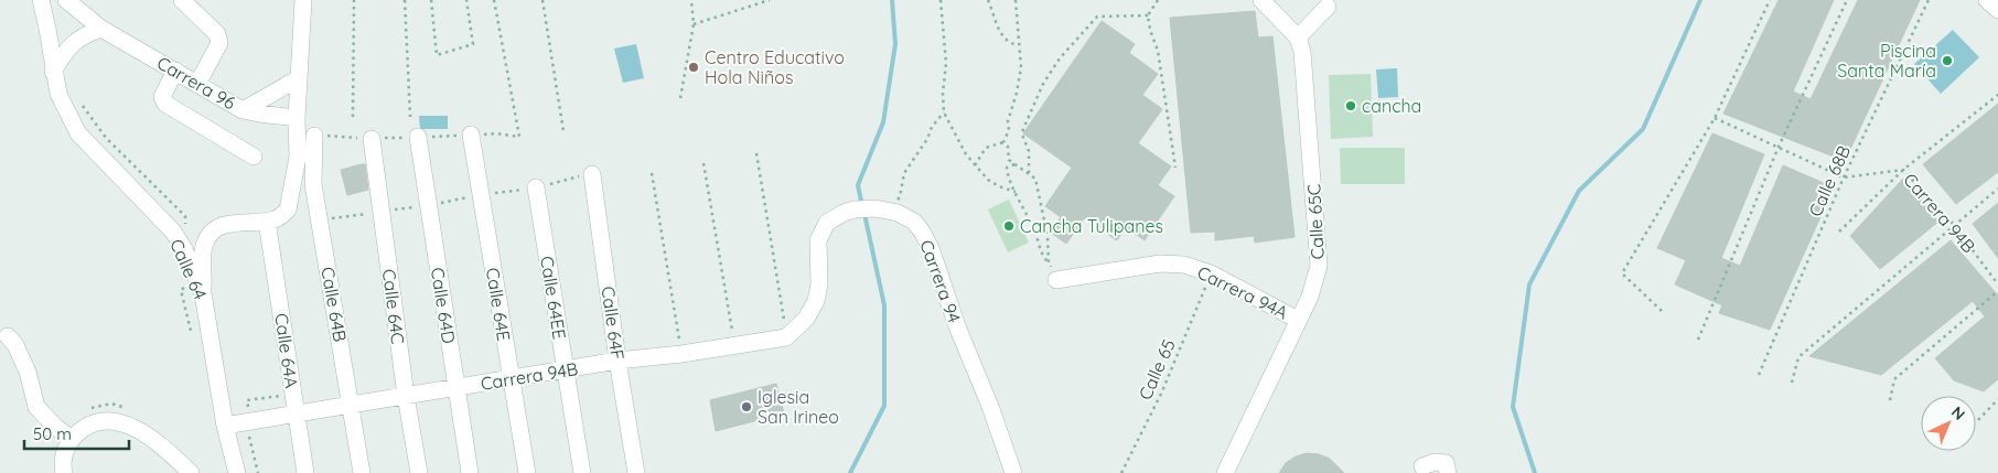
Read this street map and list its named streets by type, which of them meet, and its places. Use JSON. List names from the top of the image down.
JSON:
{
  "streets": {
    "street": [
      "Carrera 96",
      "Carrera 94B",
      "Calle 65C",
      "Calle 64",
      "Carrera 94",
      "Carrera 94A",
      "Calle 64EE",
      "Calle 64B",
      "Calle 64E",
      "Calle 64D",
      "Calle 64C",
      "Calle 64F",
      "Calle 64A"
    ],
    "path": ["Calle 68B", "Calle 65"]
  },
  "crossings": [
    ["Calle 68B", "Carrera 94B"],
    ["Carrera 94B", "Calle 64"],
    ["Carrera 94B", "Carrera 94"],
    ["Carrera 94B", "Calle 64EE"],
    ["Carrera 94B", "Calle 64B"],
    ["Carrera 94B", "Calle 64E"],
    ["Carrera 94B", "Calle 64D"],
    ["Carrera 94B", "Calle 64C"],
    ["Carrera 94B", "Calle 64F"],
    ["Carrera 94B", "Calle 64A"],
    ["Calle 65C", "Carrera 94A"],
    ["Carrera 94A", "Calle 65"]
  ],
  "places": [
    "Piscina Santa María",
    "Centro Educativo Hola Niños",
    "cancha",
    "Cancha Tulipanes",
    "Iglesia San Irineo"
  ],
  "scale_bar": "50 m",
  "north": "top right"
}
